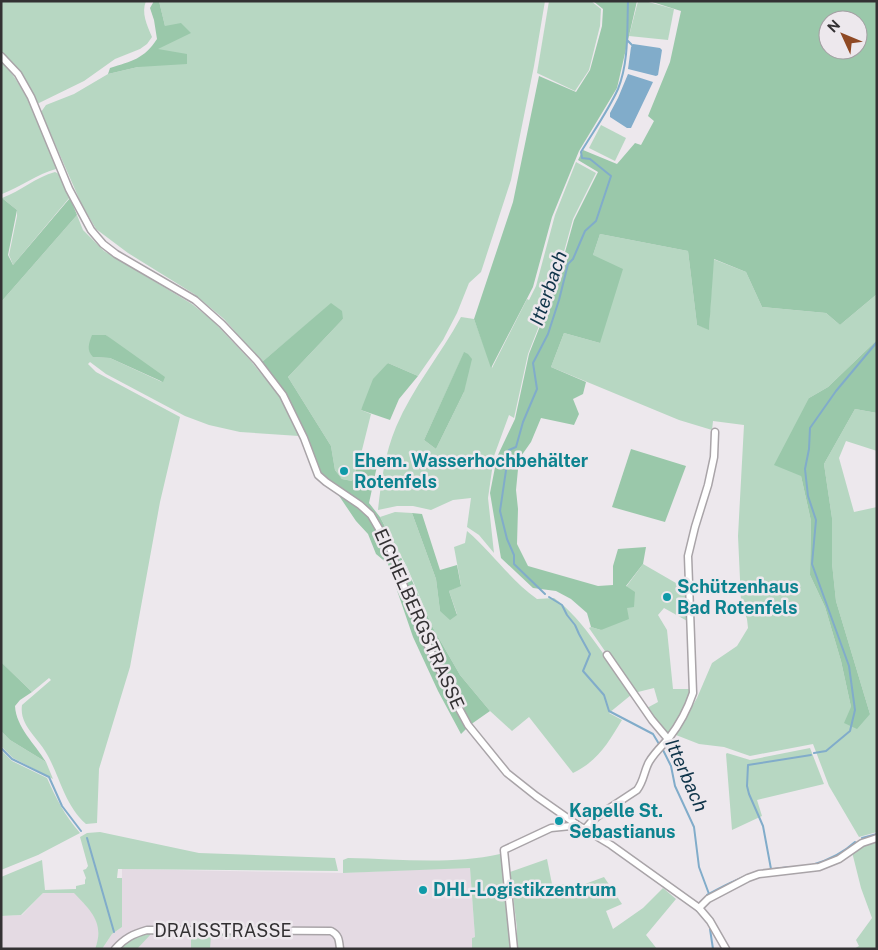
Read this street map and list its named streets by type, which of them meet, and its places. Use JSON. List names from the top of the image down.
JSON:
{
  "streets": {
    "street": ["EICHELBERGSTRASSE", "DRAISSTRASSE"]
  },
  "water": ["Itterbach"],
  "places": [
    "Ehem. Wasserhochbehälter Rotenfels",
    "Schützenhaus Bad Rotenfels",
    "Kapelle St. Sebastianus",
    "DHL-Logistikzentrum"
  ],
  "north": "top left"
}
